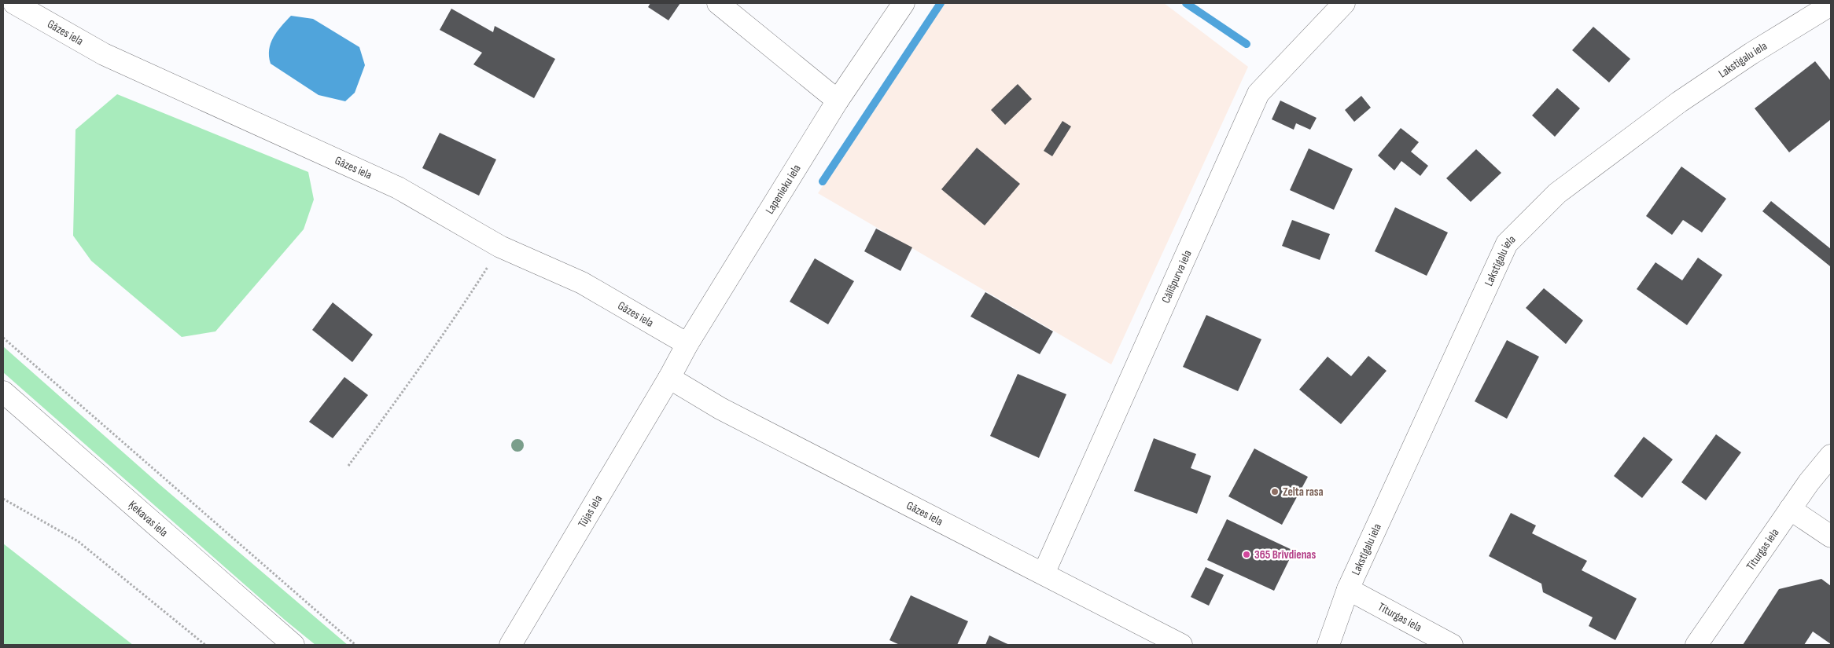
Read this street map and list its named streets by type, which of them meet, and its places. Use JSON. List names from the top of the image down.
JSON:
{
  "streets": {
    "street": [
      "Gāzes iela",
      "Lakstīgalu iela",
      "Lapenieku iela",
      "Cālīšpurva iela",
      "Tūjas iela",
      "Ķekavas iela",
      "Titurgas iela"
    ]
  },
  "crossings": [
    ["Gāzes iela", "Lapenieku iela"],
    ["Gāzes iela", "Cālīšpurva iela"],
    ["Gāzes iela", "Tūjas iela"],
    ["Lakstīgalu iela", "Titurgas iela"],
    ["Lapenieku iela", "Tūjas iela"]
  ],
  "places": ["Zelta rasa", "365 Brīvdienas"]
}
